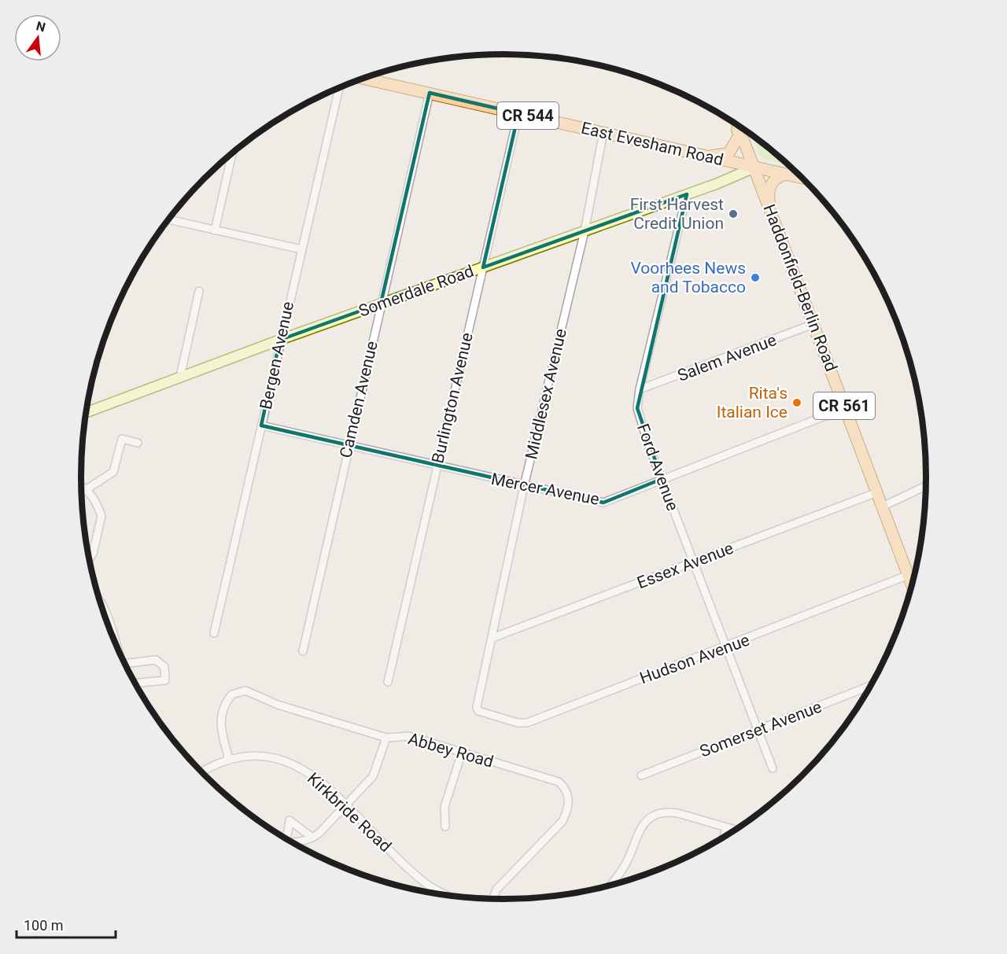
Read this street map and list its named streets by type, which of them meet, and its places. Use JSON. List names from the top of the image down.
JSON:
{
  "streets": {
    "main road": [
      "CR 544",
      "East Evesham Road",
      "Haddonfield-Berlin Road",
      "Somerdale Road",
      "CR 561"
    ],
    "street": [
      "Bergen Avenue",
      "Salem Avenue",
      "Middlesex Avenue",
      "Burlington Avenue",
      "Camden Avenue",
      "Ford Avenue",
      "Mercer Avenue",
      "Essex Avenue",
      "Hudson Avenue",
      "Somerset Avenue",
      "Abbey Road",
      "Kirkbride Road"
    ]
  },
  "crossings": [
    ["East Evesham Road", "Haddonfield-Berlin Road"],
    ["East Evesham Road", "Somerdale Road"],
    ["East Evesham Road", "Middlesex Avenue"],
    ["East Evesham Road", "Burlington Avenue"],
    ["East Evesham Road", "Camden Avenue"],
    ["Haddonfield-Berlin Road", "Somerdale Road"],
    ["Haddonfield-Berlin Road", "Salem Avenue"],
    ["Haddonfield-Berlin Road", "Mercer Avenue"],
    ["Haddonfield-Berlin Road", "Essex Avenue"],
    ["Haddonfield-Berlin Road", "Hudson Avenue"],
    ["Somerdale Road", "Bergen Avenue"],
    ["Somerdale Road", "Middlesex Avenue"],
    ["Somerdale Road", "Burlington Avenue"],
    ["Somerdale Road", "Camden Avenue"],
    ["Somerdale Road", "Ford Avenue"],
    ["Bergen Avenue", "Mercer Avenue"],
    ["Salem Avenue", "Ford Avenue"],
    ["Middlesex Avenue", "Mercer Avenue"],
    ["Middlesex Avenue", "Essex Avenue"],
    ["Middlesex Avenue", "Hudson Avenue"],
    ["Burlington Avenue", "Mercer Avenue"],
    ["Camden Avenue", "Mercer Avenue"],
    ["Ford Avenue", "Mercer Avenue"],
    ["Ford Avenue", "Essex Avenue"],
    ["Ford Avenue", "Hudson Avenue"],
    ["Ford Avenue", "Somerset Avenue"],
    ["Abbey Road", "Kirkbride Road"]
  ],
  "places": ["First Harvest Credit Union", "Voorhees News and Tobacco", "Rita's Italian Ice"],
  "scale_bar": "100 m",
  "north": "top"
}
